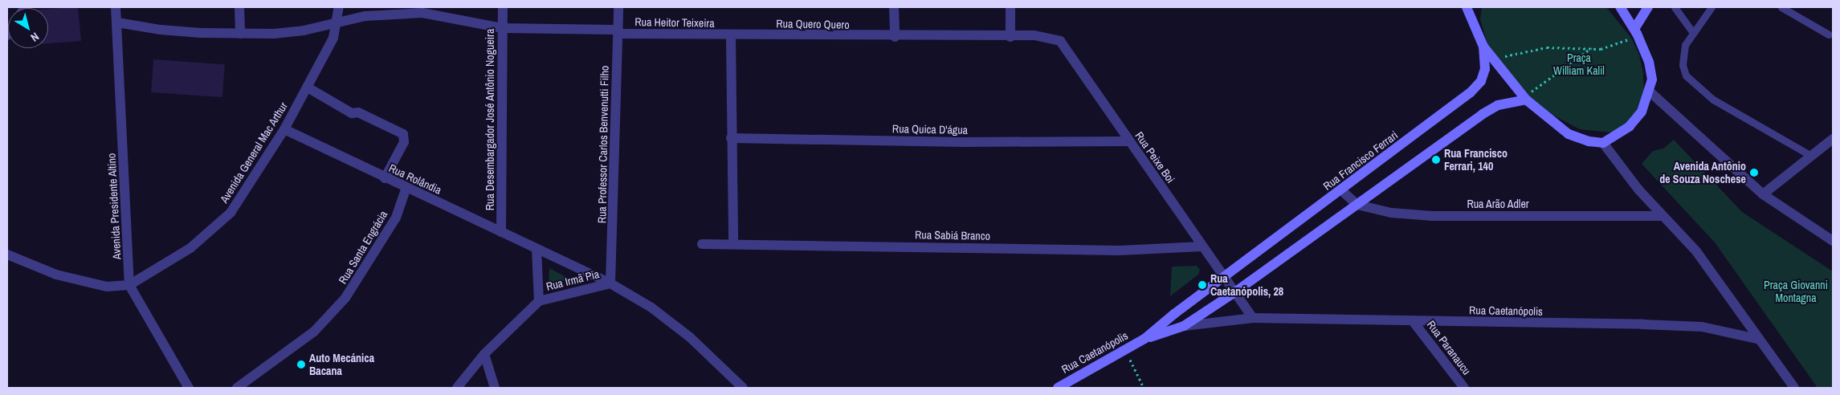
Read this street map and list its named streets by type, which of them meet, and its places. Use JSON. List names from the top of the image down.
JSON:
{
  "streets": {
    "main road": ["Rua Francisco Ferrari", "Rua Caetanópolis"],
    "street": [
      "Rua Heitor Teixeira",
      "Rua Quero Quero",
      "Rua Desembargador José Antônio Nogueira",
      "Rua Quica D'água",
      "Rua Professor Carlos Benvenutti Filho",
      "Avenida General Mac Arthur",
      "Rua Peixe Boi",
      "Rua Rolândia",
      "Rua Arão Adler",
      "Avenida Presidente Altino",
      "Rua Sabiá Branco",
      "Rua Santa Engrácia",
      "Rua Irmã Pia",
      "Rua Paranaucu"
    ]
  },
  "crossings": [
    ["Rua Heitor Teixeira", "Rua Quero Quero"],
    ["Rua Heitor Teixeira", "Rua Desembargador José Antônio Nogueira"],
    ["Rua Heitor Teixeira", "Rua Professor Carlos Benvenutti Filho"],
    ["Rua Heitor Teixeira", "Avenida General Mac Arthur"],
    ["Rua Heitor Teixeira", "Avenida Presidente Altino"],
    ["Rua Quero Quero", "Rua Peixe Boi"],
    ["Rua Desembargador José Antônio Nogueira", "Rua Rolândia"],
    ["Rua Quica D'água", "Rua Peixe Boi"],
    ["Rua Professor Carlos Benvenutti Filho", "Rua Rolândia"],
    ["Rua Professor Carlos Benvenutti Filho", "Rua Irmã Pia"],
    ["Avenida General Mac Arthur", "Rua Rolândia"],
    ["Avenida General Mac Arthur", "Avenida Presidente Altino"],
    ["Rua Peixe Boi", "Rua Francisco Ferrari"],
    ["Rua Peixe Boi", "Rua Sabiá Branco"],
    ["Rua Peixe Boi", "Rua Caetanópolis"],
    ["Rua Francisco Ferrari", "Rua Arão Adler"],
    ["Rua Francisco Ferrari", "Rua Caetanópolis"],
    ["Rua Rolândia", "Rua Santa Engrácia"],
    ["Rua Rolândia", "Rua Irmã Pia"],
    ["Rua Caetanópolis", "Rua Paranaucu"]
  ],
  "parks": ["Praça William Kalil", "Praça Giovanni Montagna"],
  "places": [
    "Rua Francisco Ferrari, 140",
    "Avenida Antônio de Souza Noschese",
    "Rua Caetanópolis, 28",
    "Auto Mecánica Bacana"
  ],
  "north": "bottom right"
}
